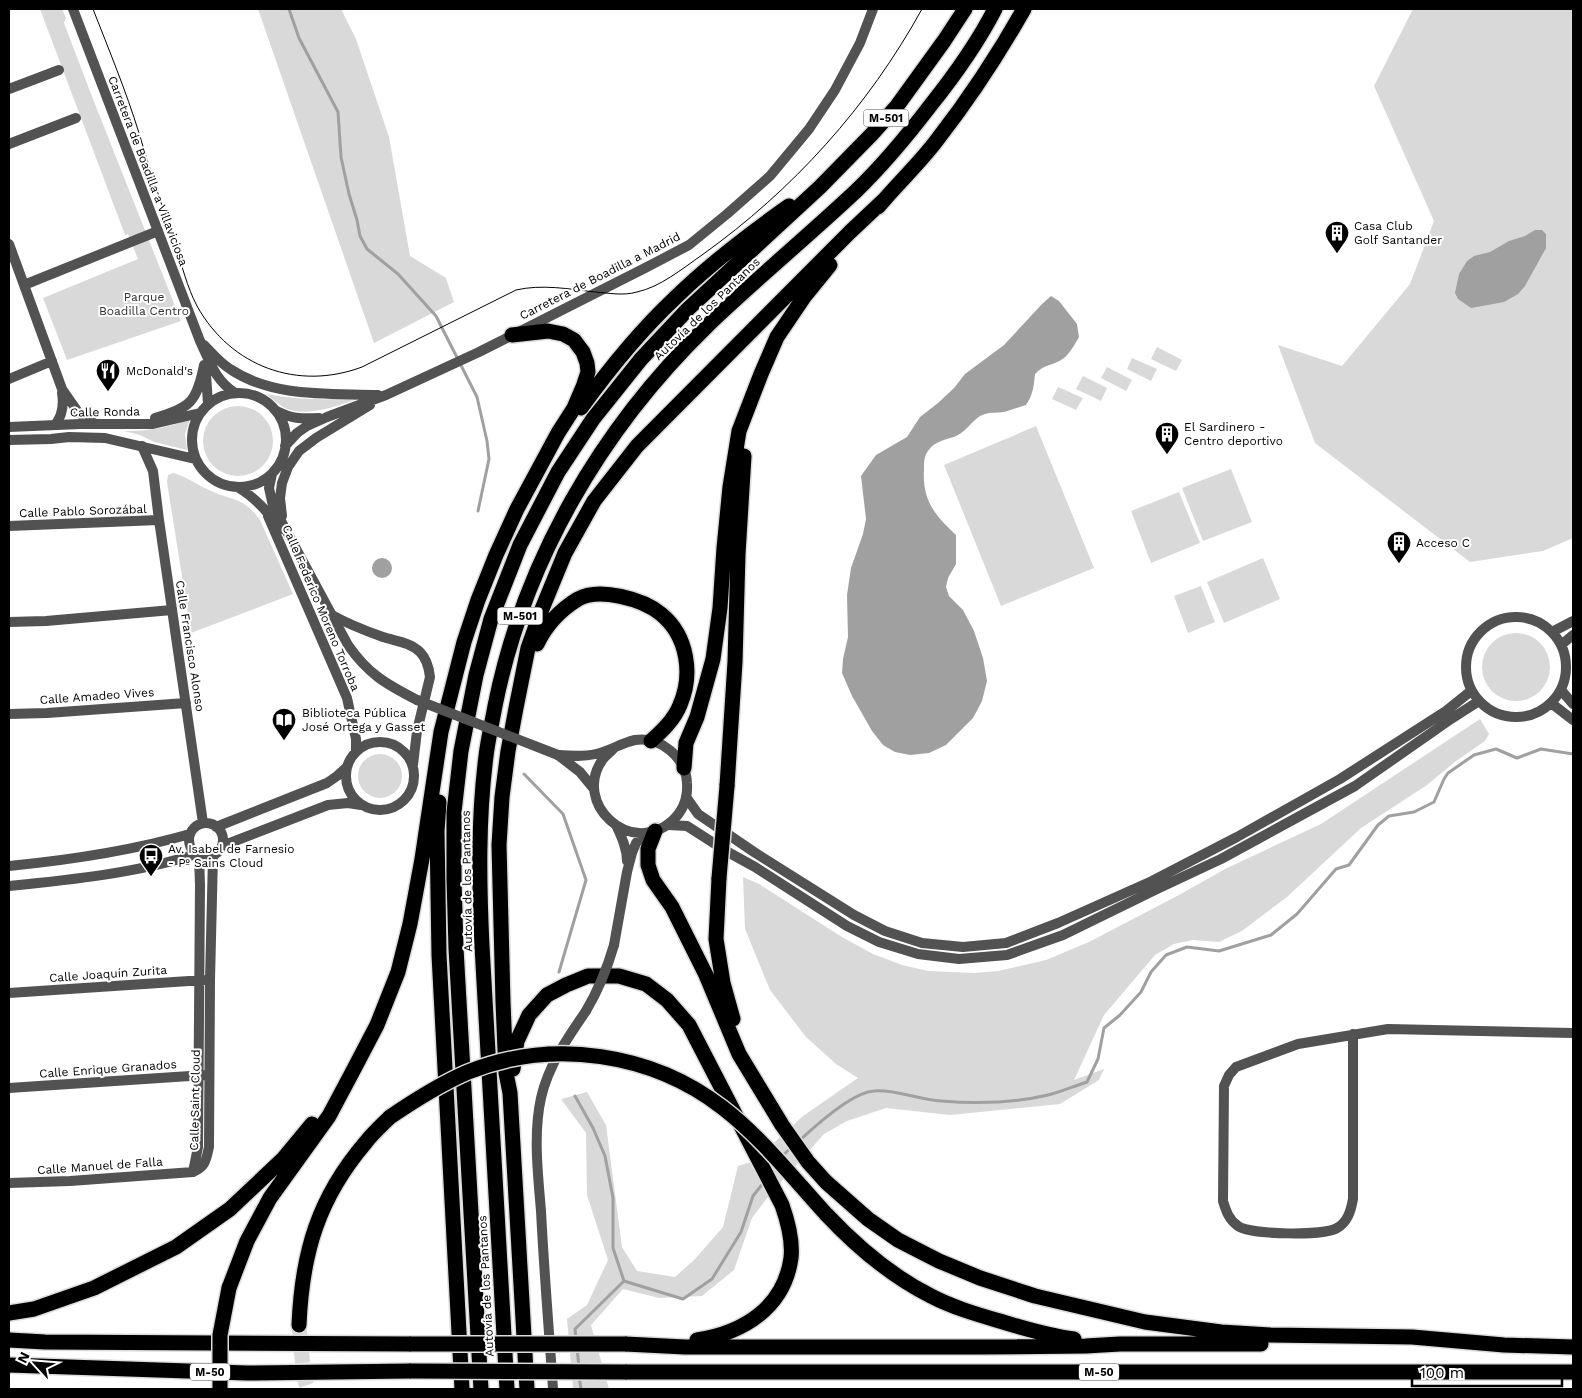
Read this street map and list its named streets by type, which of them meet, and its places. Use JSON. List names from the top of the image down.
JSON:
{
  "streets": {
    "highway": ["M-501", "Autovía de los Pantanos", "M-50"],
    "street": [
      "Carretera de Boadilla a Villaviciosa",
      "Carretera de Boadilla a Madrid",
      "Calle Ronda",
      "Calle Pablo Sorozábal",
      "Calle Federico Moreno Torroba",
      "Calle Francisco Alonso",
      "Calle Amadeo Vives",
      "Calle Joaquín Zurita",
      "Calle Enrique Granados",
      "Calle Saint Cloud",
      "Calle Manuel de Falla"
    ]
  },
  "crossings": [
    ["Carretera de Boadilla a Villaviciosa", "Carretera de Boadilla a Madrid"],
    ["Carretera de Boadilla a Villaviciosa", "Calle Ronda"],
    ["Carretera de Boadilla a Villaviciosa", "Calle Federico Moreno Torroba"],
    ["Carretera de Boadilla a Madrid", "Calle Ronda"],
    ["Carretera de Boadilla a Madrid", "Calle Federico Moreno Torroba"],
    ["Calle Ronda", "Calle Federico Moreno Torroba"],
    ["Calle Ronda", "Calle Francisco Alonso"],
    ["Calle Pablo Sorozábal", "Calle Francisco Alonso"],
    ["Calle Francisco Alonso", "Calle Amadeo Vives"],
    ["Calle Francisco Alonso", "Calle Saint Cloud"],
    ["Calle Joaquín Zurita", "Calle Saint Cloud"],
    ["Calle Enrique Granados", "Calle Saint Cloud"],
    ["Calle Saint Cloud", "Calle Manuel de Falla"]
  ],
  "parks": ["Parque Boadilla Centro"],
  "places": {
    "building": ["Casa Club Golf Santander", "El Sardinero - Centro deportivo", "Acceso C"],
    "restaurant": ["McDonald's"],
    "library": ["Biblioteca Pública José Ortega y Gasset"],
    "bus stop": ["Av. Isabel de Farnesio - Pº Sains Cloud"]
  },
  "scale_bar": "100 m",
  "north": "top left"
}
